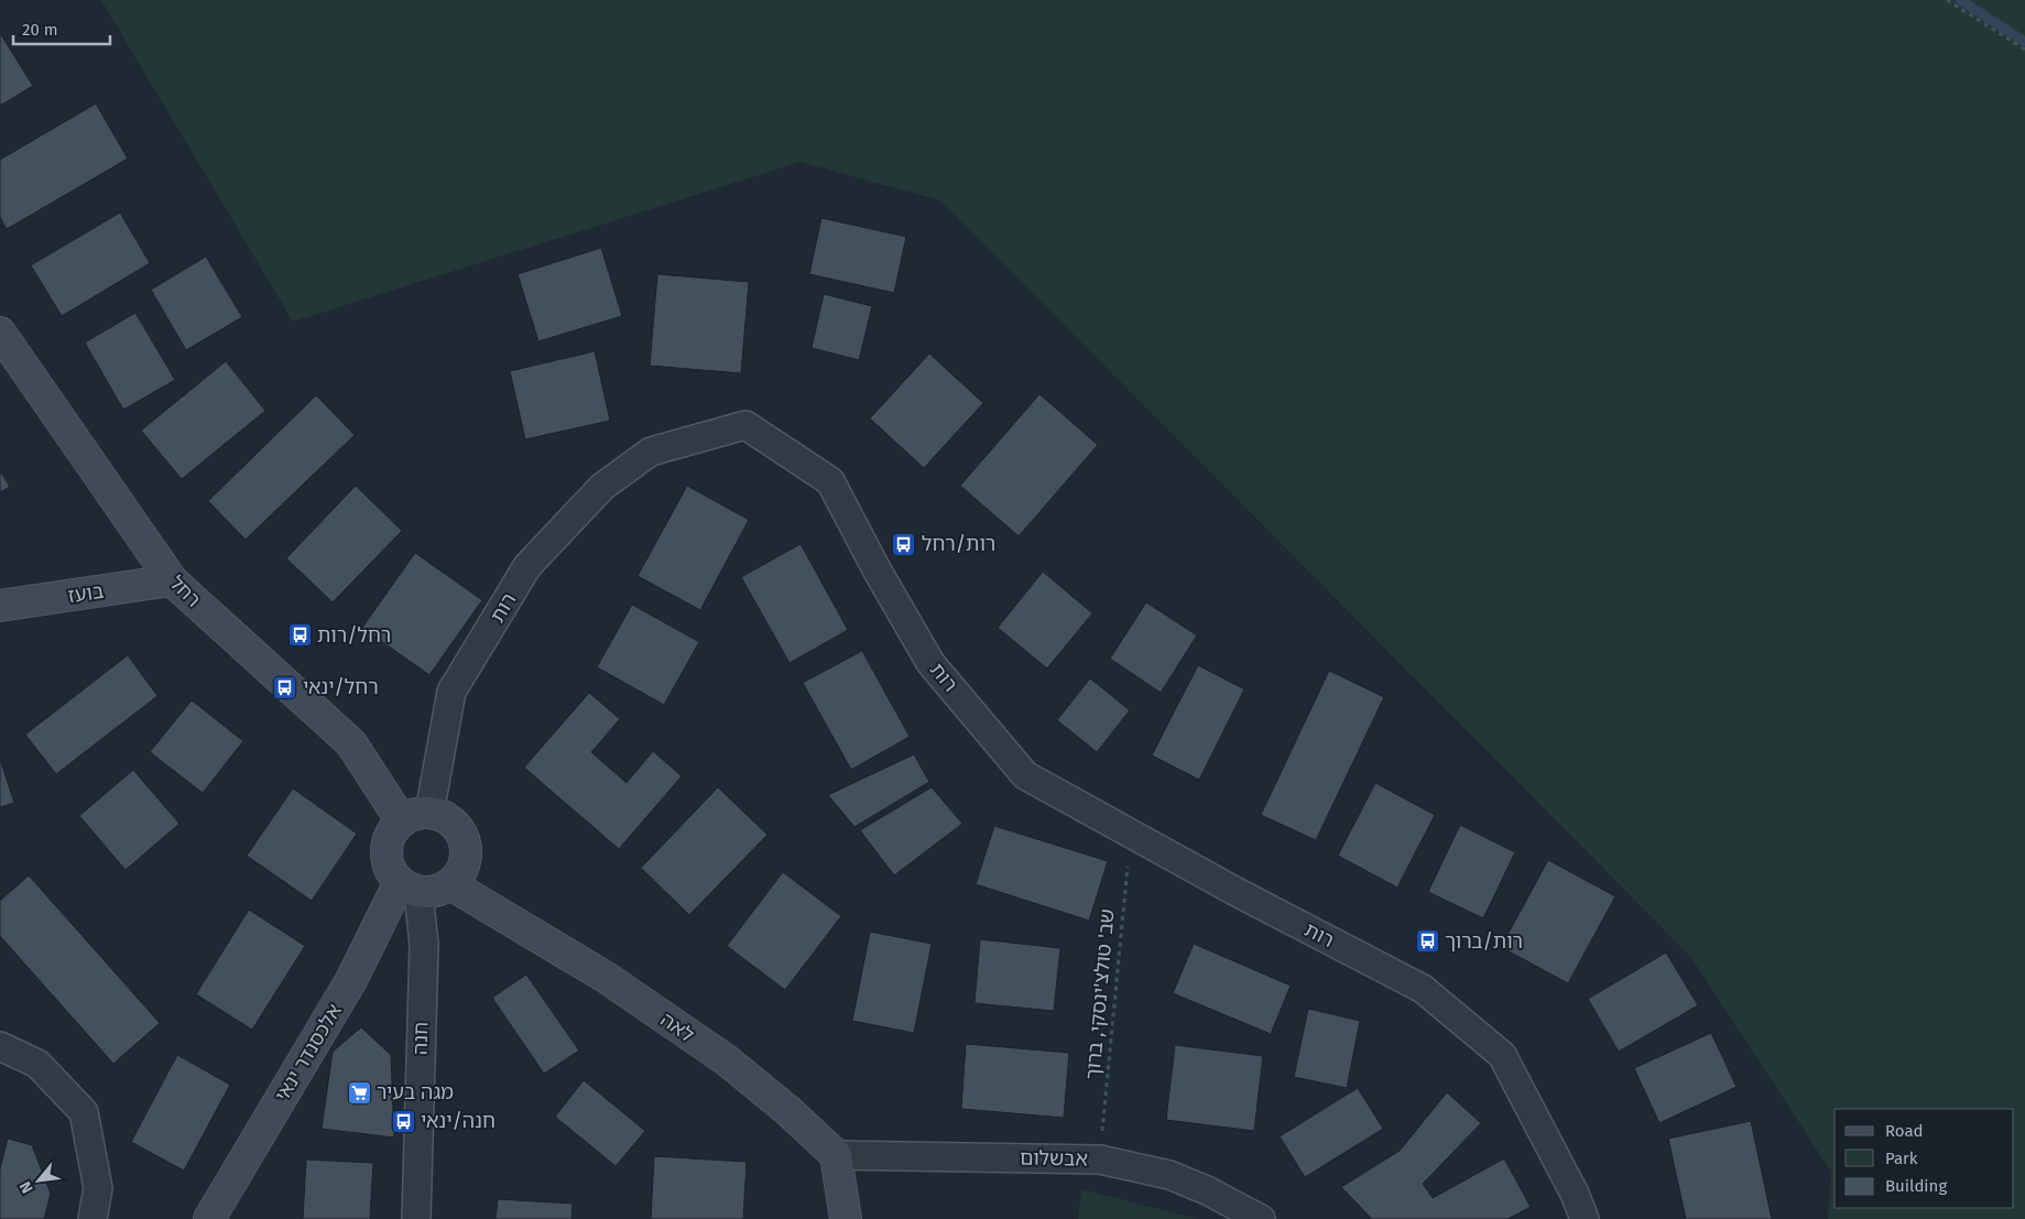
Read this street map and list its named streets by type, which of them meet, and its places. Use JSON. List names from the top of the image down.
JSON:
{
  "streets": {
    "street": [
      "רחל",
      "בועז",
      "רות",
      "לאה",
      "חנה",
      "אלכסנדר ינאי",
      "אבשלום"
    ],
    "path": ["שב' טולצ'ינסקי, ברוך"]
  },
  "crossings": [
    ["רחל", "בועז"],
    ["רחל", "רות"],
    ["רחל", "לאה"],
    ["רחל", "חנה"],
    ["רחל", "אלכסנדר ינאי"],
    ["רות", "שב' טולצ'ינסקי, ברוך"],
    ["רות", "לאה"],
    ["רות", "חנה"],
    ["רות", "אלכסנדר ינאי"],
    ["שב' טולצ'ינסקי, ברוך", "אבשלום"],
    ["לאה", "חנה"],
    ["לאה", "אלכסנדר ינאי"],
    ["לאה", "אבשלום"],
    ["חנה", "אלכסנדר ינאי"]
  ],
  "places": {
    "bus stop": [
      "רות/רחל",
      "רחל/רות",
      "רחל/ינאי",
      "רות/ברוך",
      "חנה/ינאי"
    ],
    "supermarket": ["מגה בעיר"]
  },
  "legend": ["Road", "Park", "Building"],
  "scale_bar": "20 m",
  "north": "bottom left"
}
